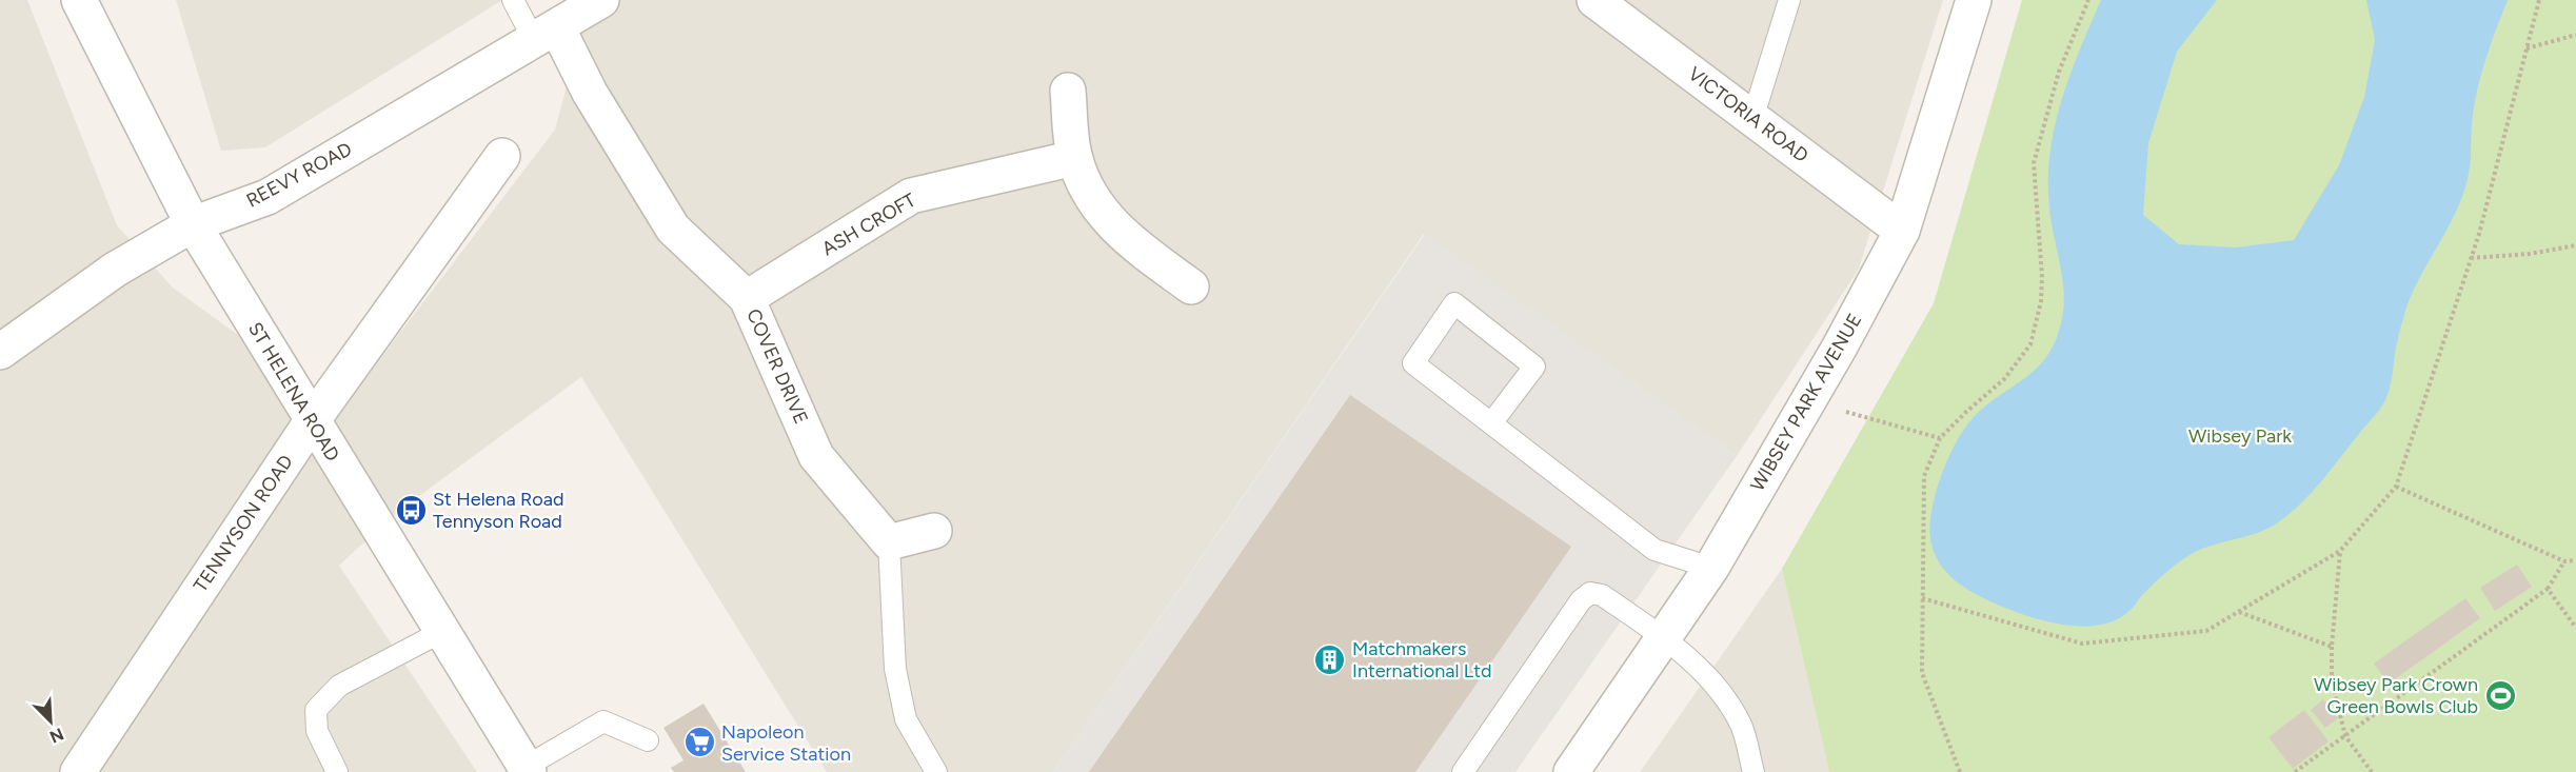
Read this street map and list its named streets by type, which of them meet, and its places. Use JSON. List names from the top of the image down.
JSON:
{
  "streets": {
    "street": [
      "VICTORIA ROAD",
      "REEVY ROAD",
      "ASH CROFT",
      "COVER DRIVE",
      "ST HELENA ROAD",
      "WIBSEY PARK AVENUE",
      "TENNYSON ROAD"
    ]
  },
  "crossings": [
    ["VICTORIA ROAD", "WIBSEY PARK AVENUE"],
    ["REEVY ROAD", "COVER DRIVE"],
    ["REEVY ROAD", "ST HELENA ROAD"],
    ["ASH CROFT", "COVER DRIVE"],
    ["ST HELENA ROAD", "TENNYSON ROAD"]
  ],
  "parks": ["Wibsey Park"],
  "places": {
    "bus stop": ["St Helena Road Tennyson Road"],
    "building": ["Matchmakers International Ltd"],
    "sports": ["Wibsey Park Crown Green Bowls Club"],
    "supermarket": ["Napoleon Service Station"]
  },
  "north": "bottom right"
}
